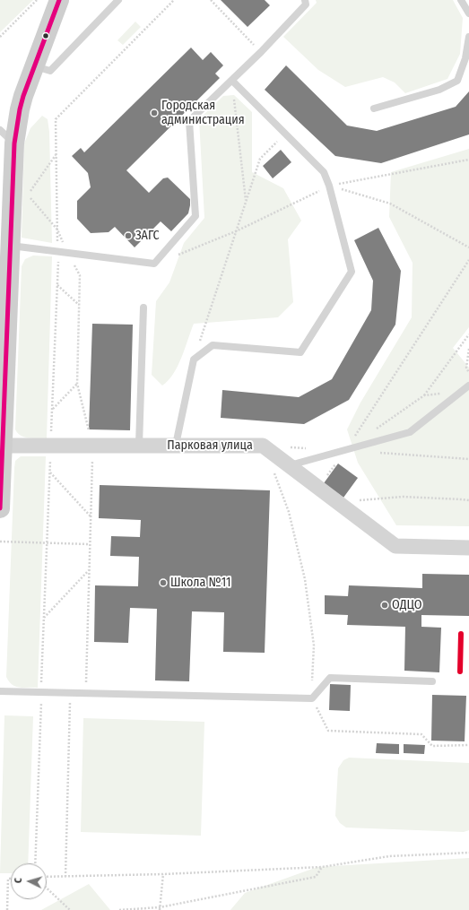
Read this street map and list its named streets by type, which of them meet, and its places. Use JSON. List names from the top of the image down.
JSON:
{
  "streets": {
    "street": ["Парковая улица"]
  },
  "places": [
    "Городская администрация",
    "ЗАГС",
    "Школа №11",
    "ОДЦО"
  ],
  "north": "left"
}
